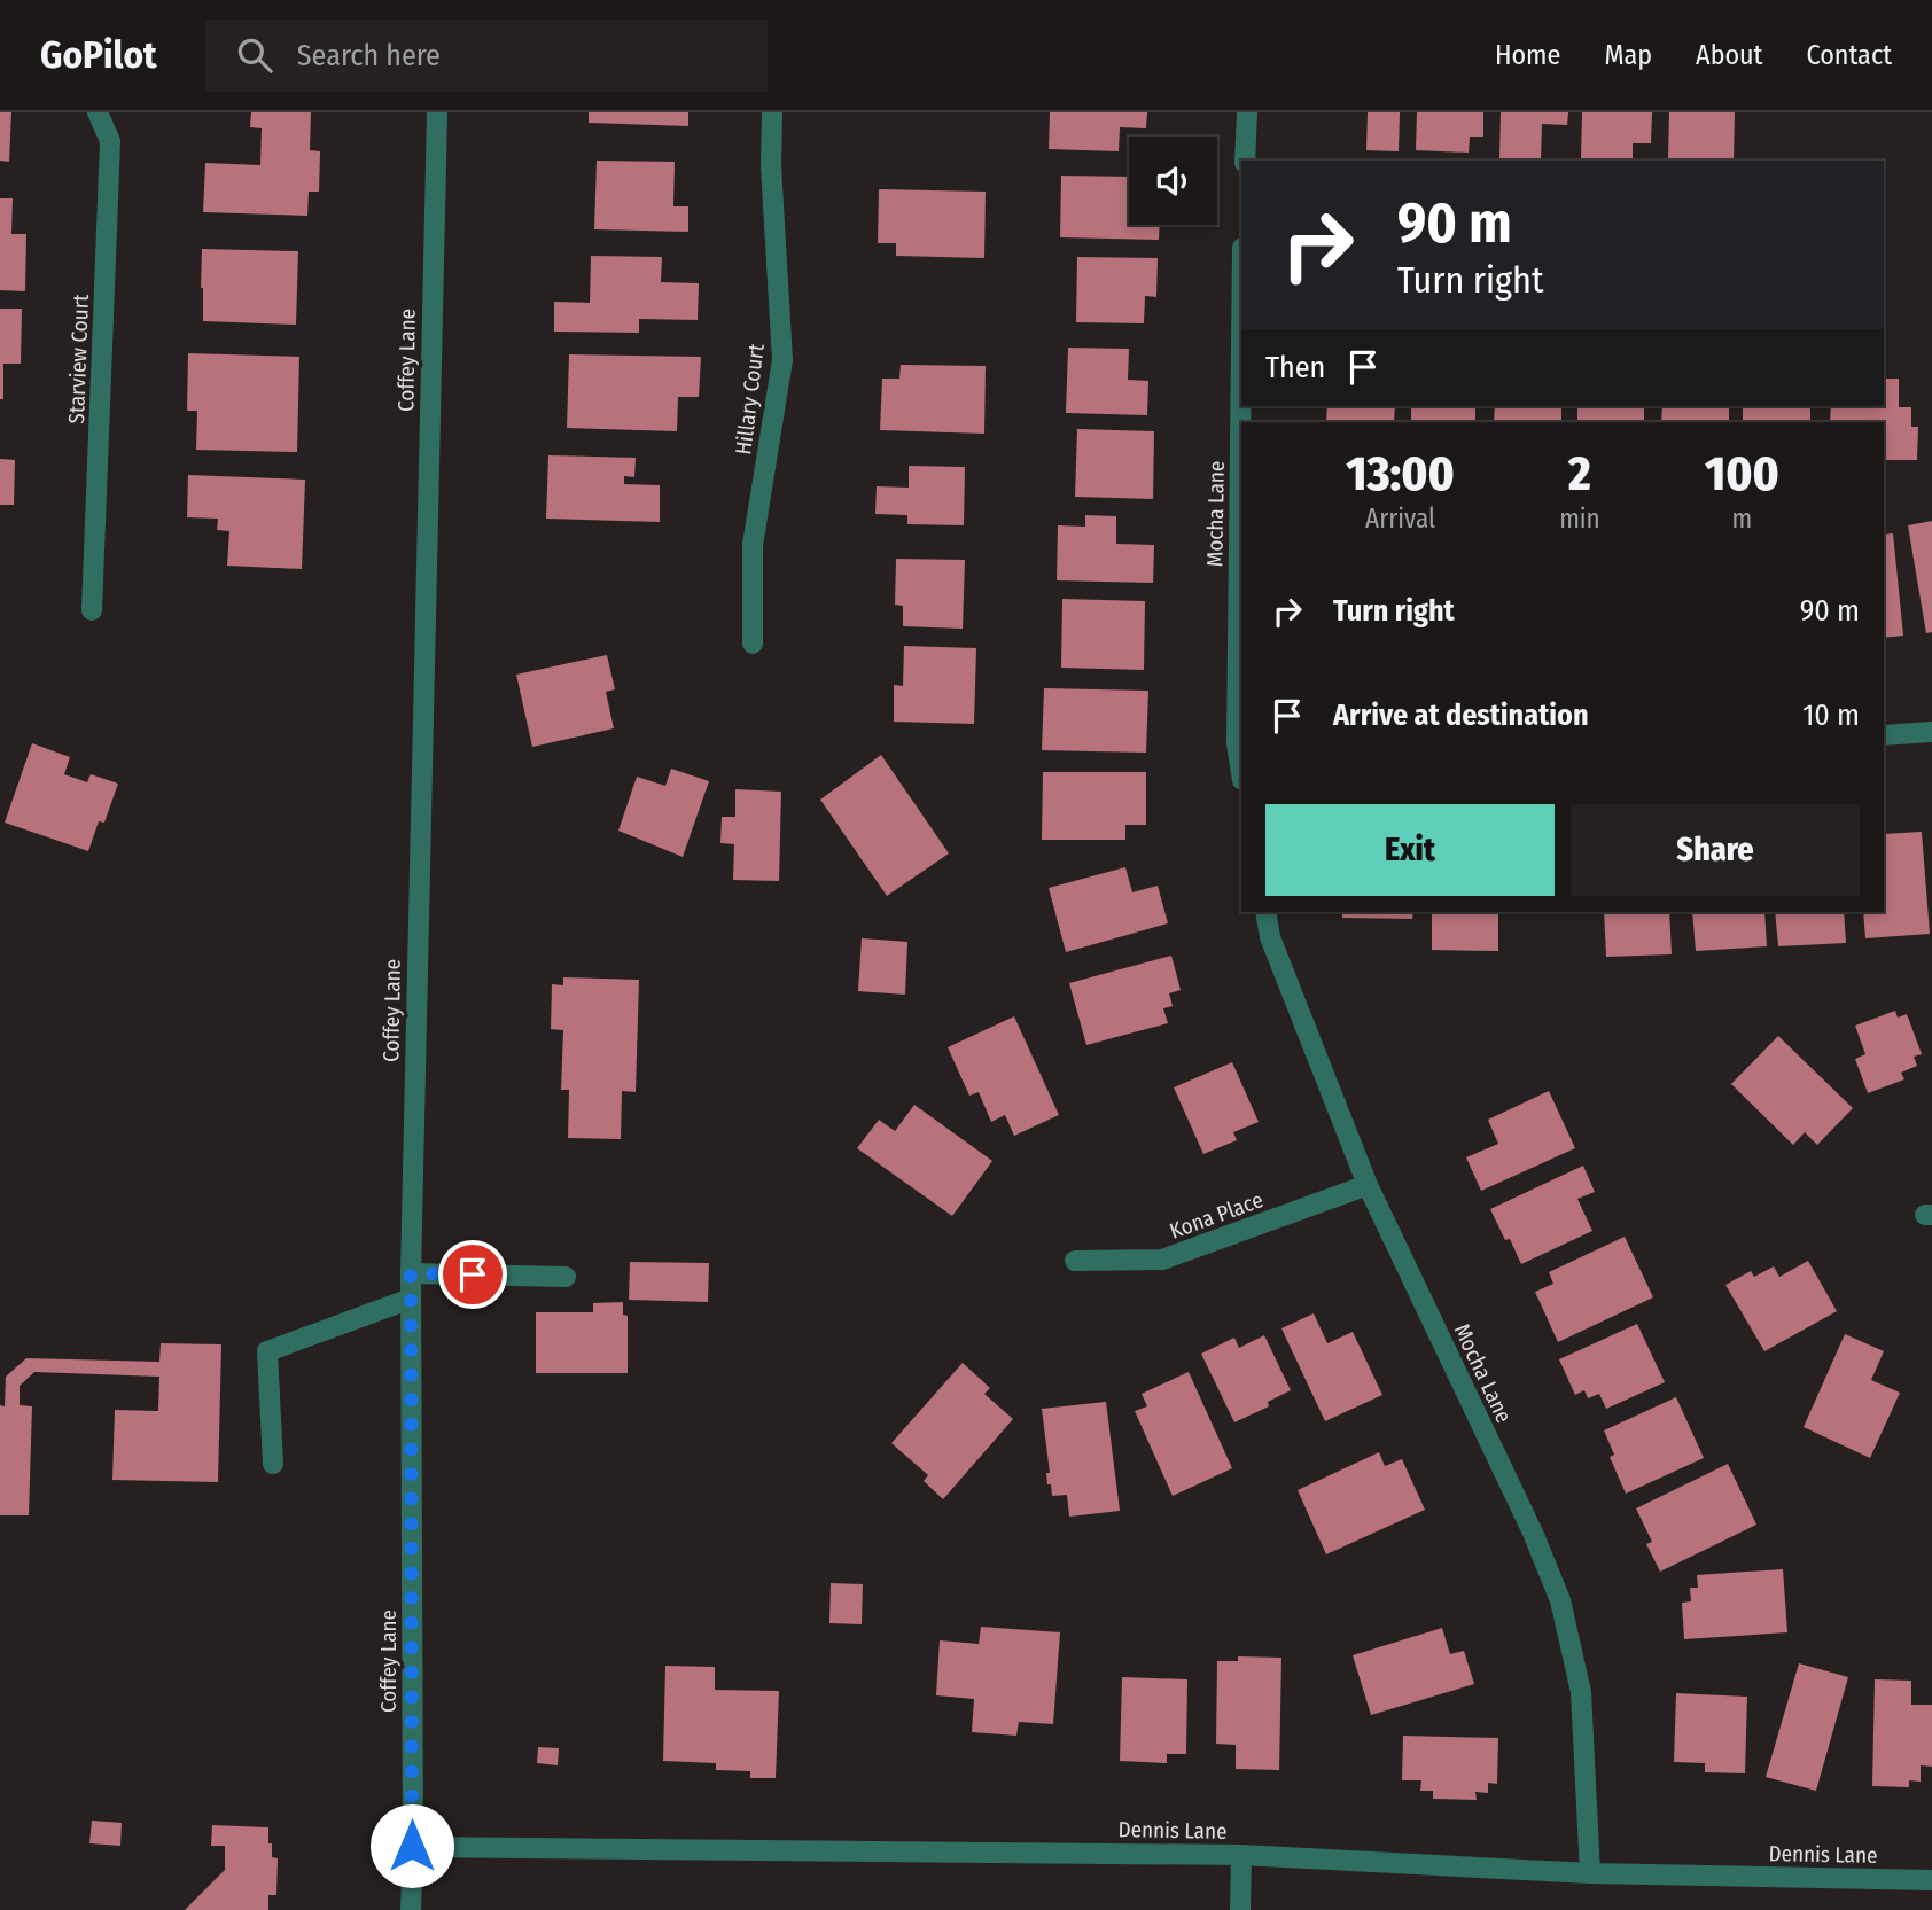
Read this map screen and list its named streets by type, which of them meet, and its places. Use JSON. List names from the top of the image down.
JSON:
{
  "streets": {
    "street": [
      "Starview Court",
      "Coffey Lane",
      "Hillary Court",
      "Mocha Lane",
      "Kona Place",
      "Dennis Lane"
    ]
  },
  "crossings": [
    ["Coffey Lane", "Dennis Lane"],
    ["Mocha Lane", "Kona Place"],
    ["Mocha Lane", "Dennis Lane"]
  ],
  "page": {
    "header": "GoPilot",
    "search": "Search here",
    "nav": [
      "Home",
      "Map",
      "About",
      "Contact"
    ],
    "turn": ["90 m", "Turn right"],
    "then": "Then",
    "eta": [
      "13:00",
      "Arrival",
      "2",
      "min",
      "100",
      "m"
    ],
    "list": [
      {
        "name": "Turn right",
        "value": "90 m"
      },
      {
        "name": "Arrive at destination",
        "value": "10 m"
      }
    ],
    "buttons": ["Exit", "Share"]
  }
}
